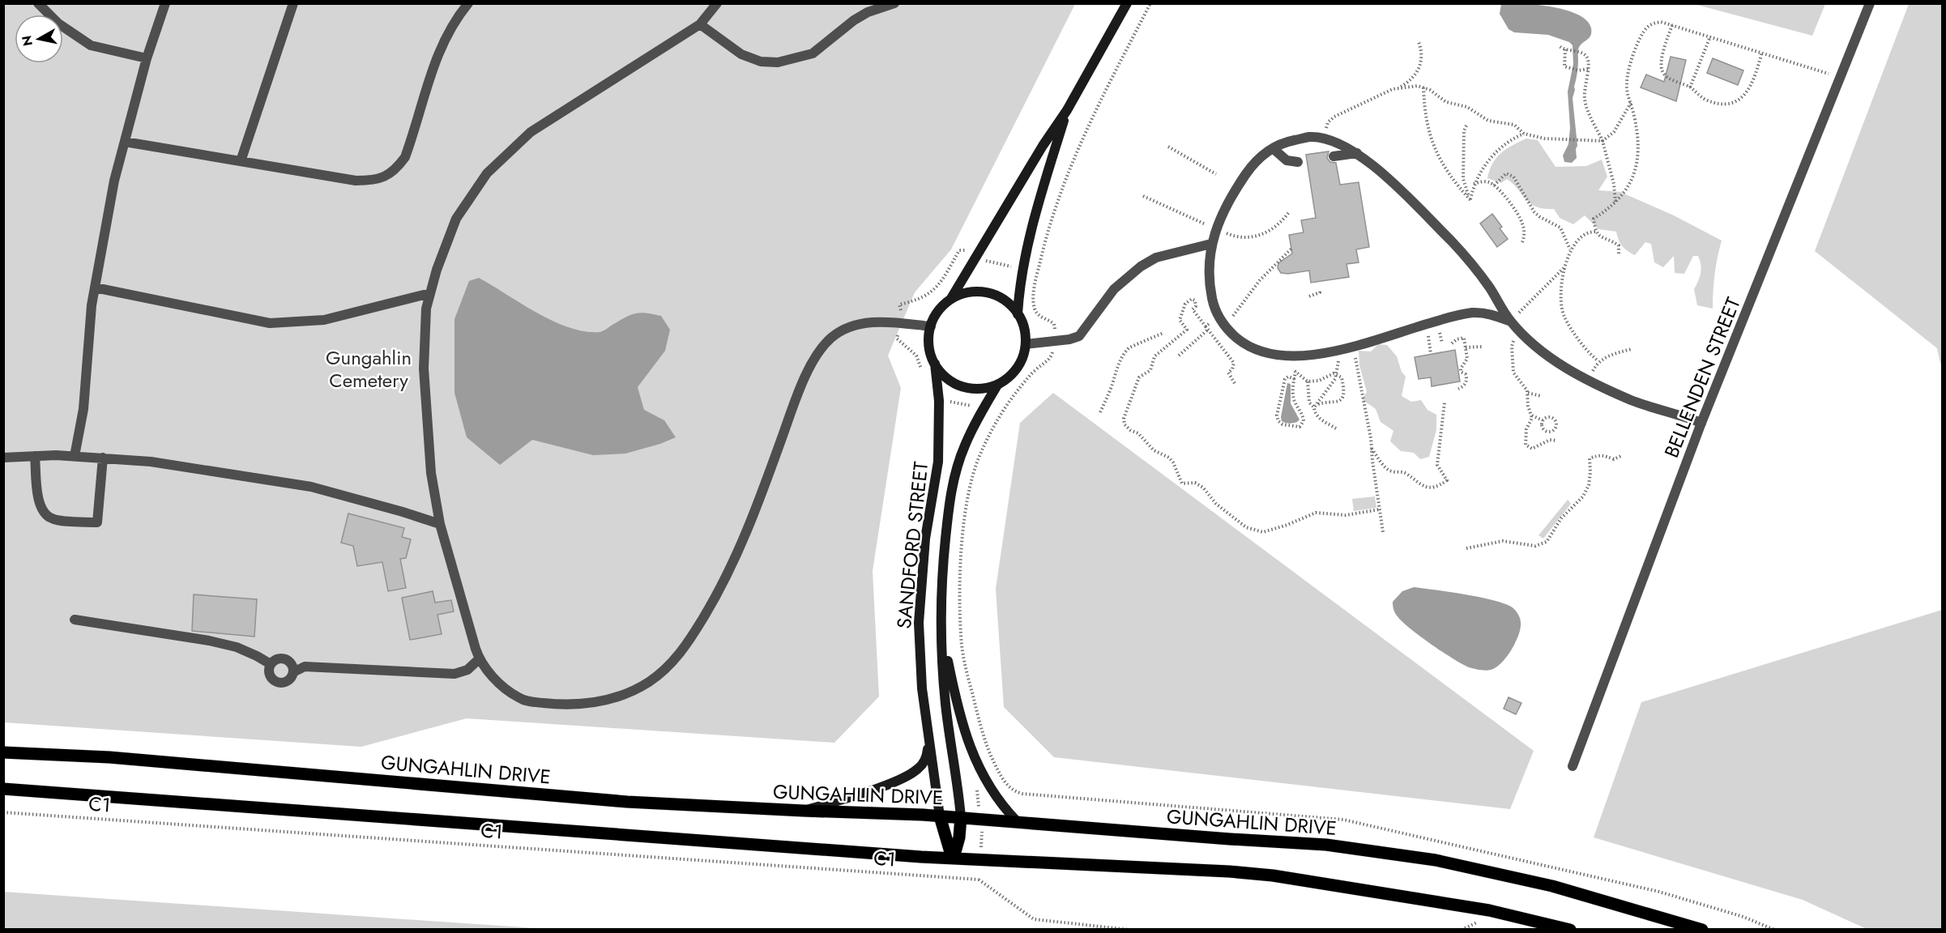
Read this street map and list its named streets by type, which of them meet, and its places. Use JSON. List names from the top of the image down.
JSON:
{
  "streets": {
    "main road": ["SANDFORD STREET", "GUNGAHLIN DRIVE"],
    "street": ["BELLENDEN STREET"],
    "path": ["C1"]
  },
  "crossings": [
    ["SANDFORD STREET", "GUNGAHLIN DRIVE"]
  ],
  "parks": ["Gungahlin Cemetery"],
  "north": "left"
}
